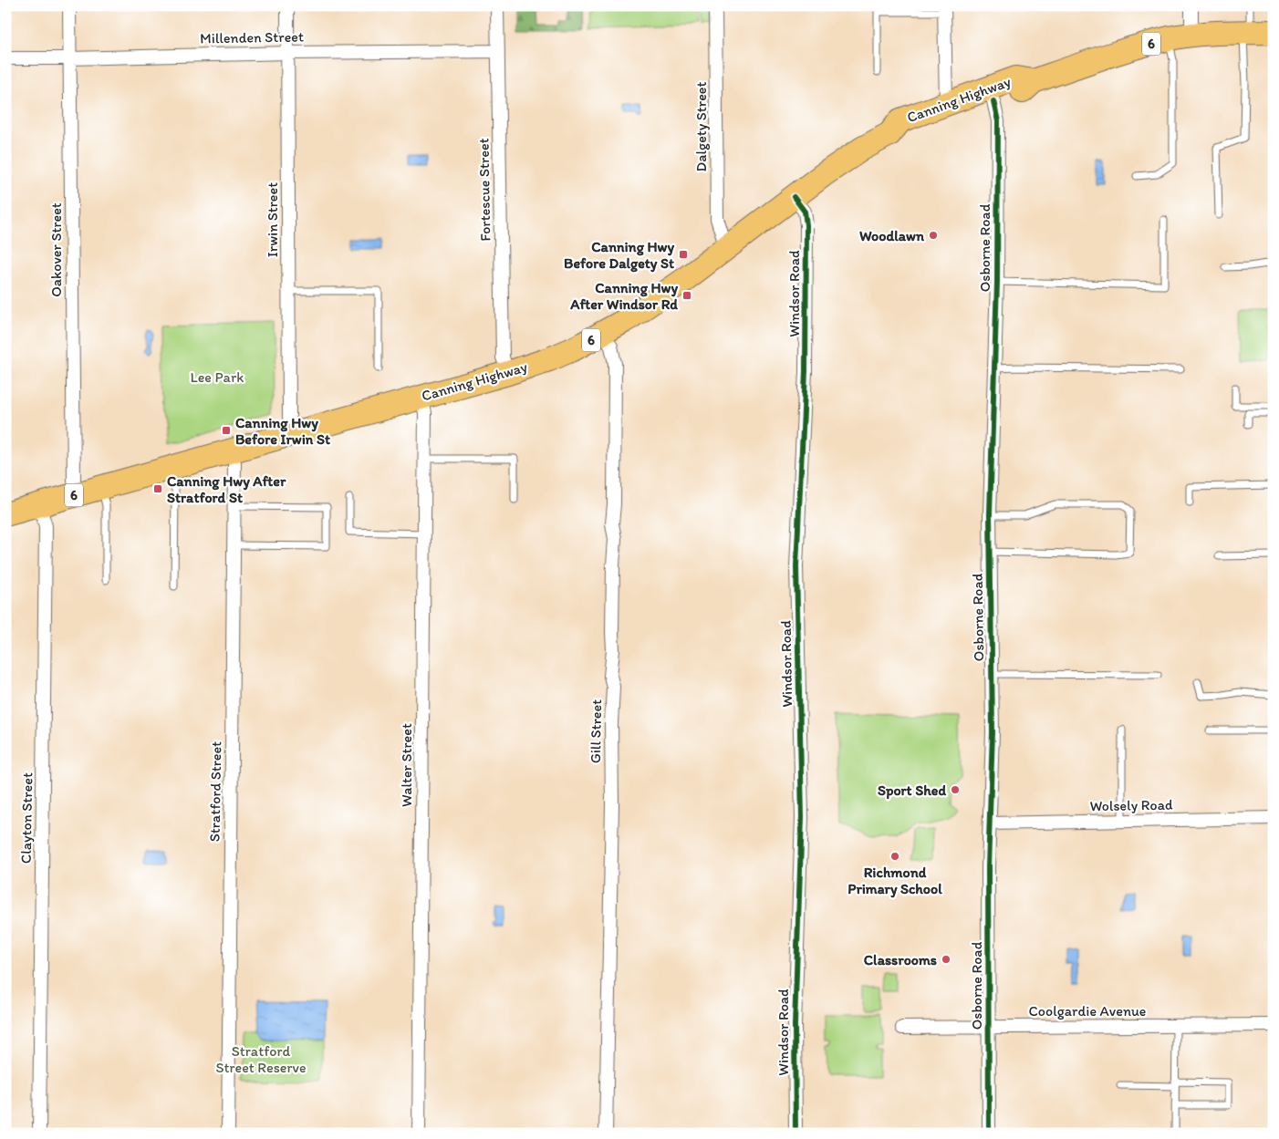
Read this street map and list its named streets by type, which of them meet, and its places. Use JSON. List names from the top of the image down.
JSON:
{
  "streets": {
    "highway": ["6", "Canning Highway"],
    "street": [
      "Millenden Street",
      "Dalgety Street",
      "Fortescue Street",
      "Irwin Street",
      "Osborne Road",
      "Oakover Street",
      "Windsor Road",
      "Gill Street",
      "Walter Street",
      "Stratford Street",
      "Wolsely Road",
      "Clayton Street",
      "Coolgardie Avenue"
    ]
  },
  "crossings": [
    ["Millenden Street", "Fortescue Street"],
    ["Millenden Street", "Irwin Street"],
    ["Millenden Street", "Oakover Street"],
    ["Canning Highway", "Dalgety Street"],
    ["Canning Highway", "Fortescue Street"],
    ["Canning Highway", "Irwin Street"],
    ["Canning Highway", "Osborne Road"],
    ["Canning Highway", "Oakover Street"],
    ["Canning Highway", "Windsor Road"],
    ["Canning Highway", "Gill Street"],
    ["Canning Highway", "Walter Street"],
    ["Canning Highway", "Stratford Street"],
    ["Canning Highway", "Clayton Street"],
    ["Osborne Road", "Wolsely Road"],
    ["Osborne Road", "Coolgardie Avenue"]
  ],
  "parks": ["Lee Park", "Stratford Street Reserve"],
  "places": {
    "other": [
      "Woodlawn",
      "Sport Shed",
      "Richmond Primary School",
      "Classrooms"
    ],
    "transit": [
      "Canning Hwy Before Dalgety St",
      "Canning Hwy After Windsor Rd",
      "Canning Hwy Before Irwin St",
      "Canning Hwy After Stratford St"
    ]
  }
}
